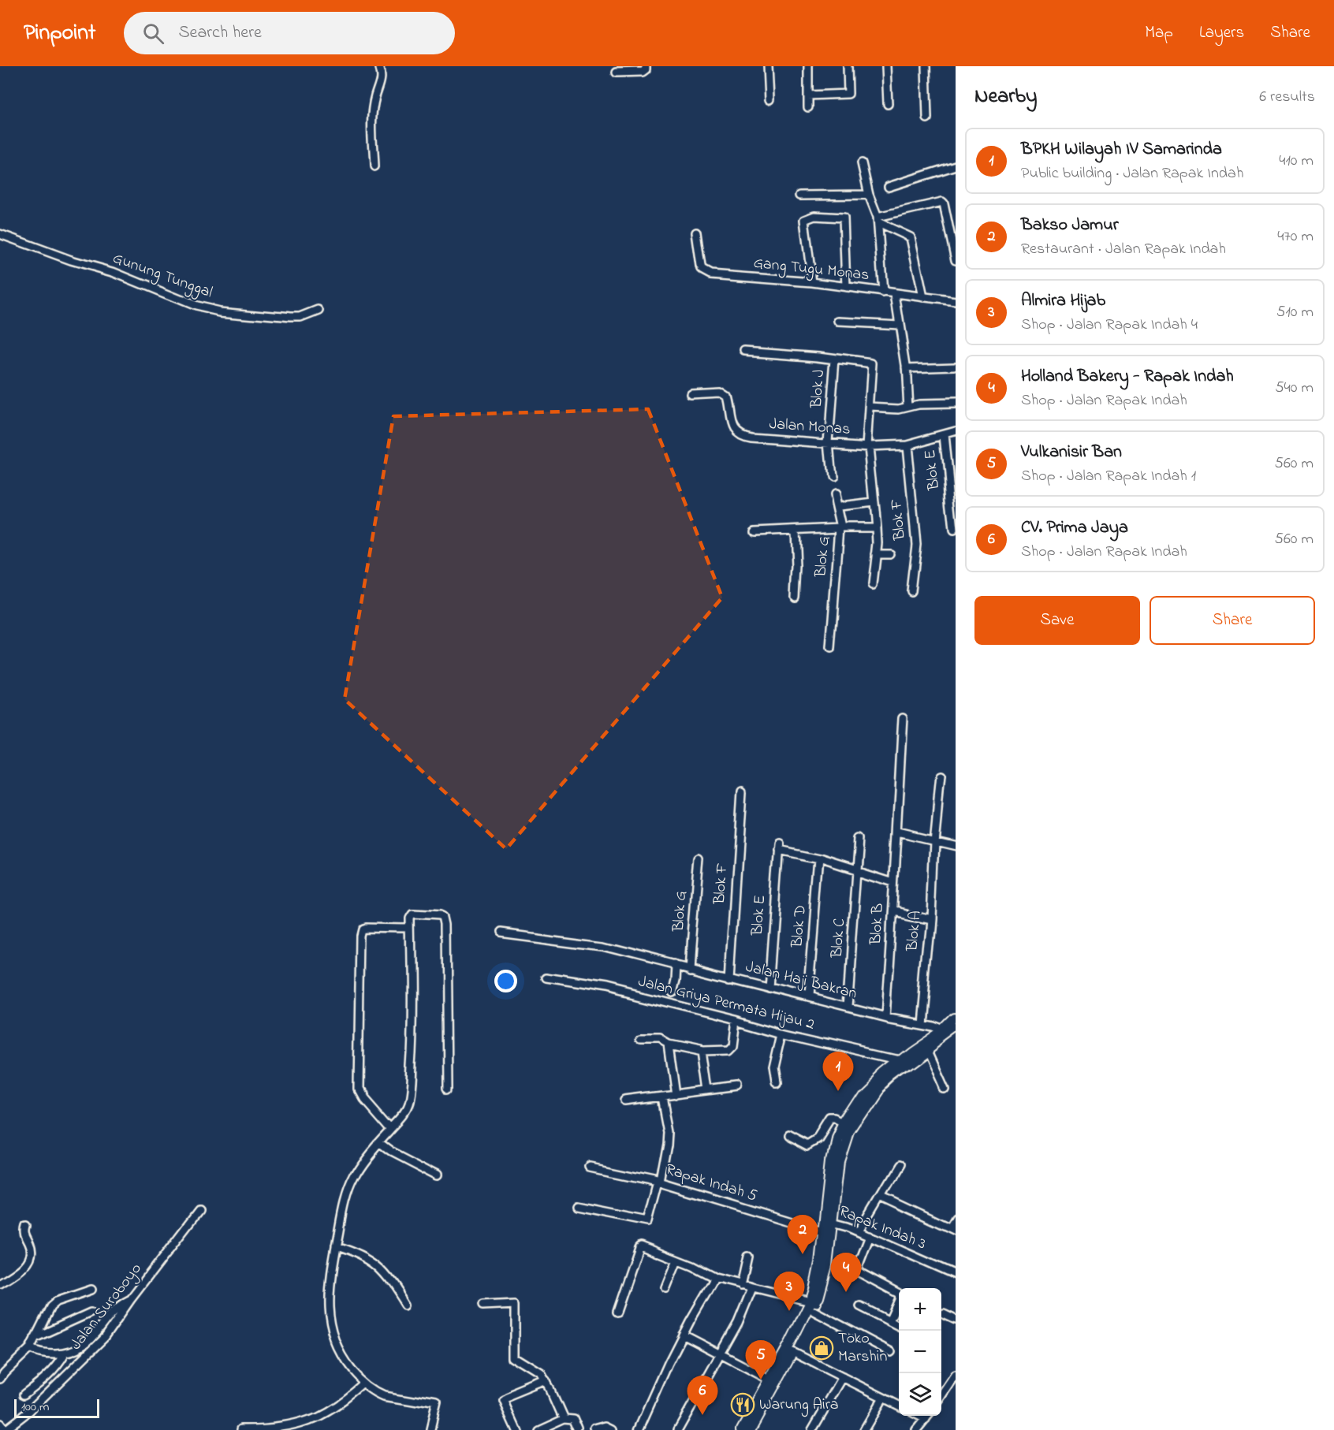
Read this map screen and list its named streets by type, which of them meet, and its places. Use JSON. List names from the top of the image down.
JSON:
{
  "streets": {
    "street": [
      "Gang Tugu Monas",
      "Gunung Tunggal",
      "Blok J",
      "Jalan Monas",
      "Blok E",
      "Blok F",
      "Blok G",
      "Blok B",
      "Blok D",
      "Blok A",
      "Blok C",
      "Jalan Haji Bakran",
      "Jalan Griya Permata Hijau 2",
      "Rapak Indah 5",
      "Rapak Indah 3",
      "Jalan Suroboyo"
    ]
  },
  "crossings": [
    ["Blok J", "Jalan Monas"],
    ["Jalan Monas", "Blok E"],
    ["Jalan Monas", "Blok F"],
    ["Blok E", "Blok D"],
    ["Blok E", "Jalan Haji Bakran"],
    ["Blok F", "Jalan Haji Bakran"],
    ["Blok G", "Jalan Haji Bakran"],
    ["Blok B", "Jalan Haji Bakran"],
    ["Blok D", "Jalan Haji Bakran"],
    ["Blok A", "Jalan Haji Bakran"],
    ["Blok C", "Jalan Haji Bakran"]
  ],
  "places": {
    "shop": ["Toko Marshin"],
    "restaurant": ["Warung Aira"]
  },
  "scale_bar": "100 m",
  "page": {
    "header": "Pinpoint",
    "search": "Search here",
    "nav": ["Map", "Layers", "Share"],
    "heading": ["Nearby", "6 results"],
    "list": [
      {
        "mark": "1",
        "name": "BPKH Wilayah IV Samarinda",
        "note": "Public building · Jalan Rapak Indah",
        "value": "410 m"
      },
      {
        "mark": "2",
        "name": "Bakso Jamur",
        "note": "Restaurant · Jalan Rapak Indah",
        "value": "470 m"
      },
      {
        "mark": "3",
        "name": "Almira Hijab",
        "note": "Shop · Jalan Rapak Indah 4",
        "value": "510 m"
      },
      {
        "mark": "4",
        "name": "Holland Bakery - Rapak Indah",
        "note": "Shop · Jalan Rapak Indah",
        "value": "540 m"
      },
      {
        "mark": "5",
        "name": "Vulkanisir Ban",
        "note": "Shop · Jalan Rapak Indah 1",
        "value": "560 m"
      },
      {
        "mark": "6",
        "name": "CV. Prima Jaya",
        "note": "Shop · Jalan Rapak Indah",
        "value": "560 m"
      }
    ],
    "buttons": ["Save", "Share"],
    "pins": [
      "1",
      "2",
      "4",
      "3",
      "5",
      "6"
    ],
    "map_buttons": ["+", "−"],
    "scale": "100 m"
  }
}
